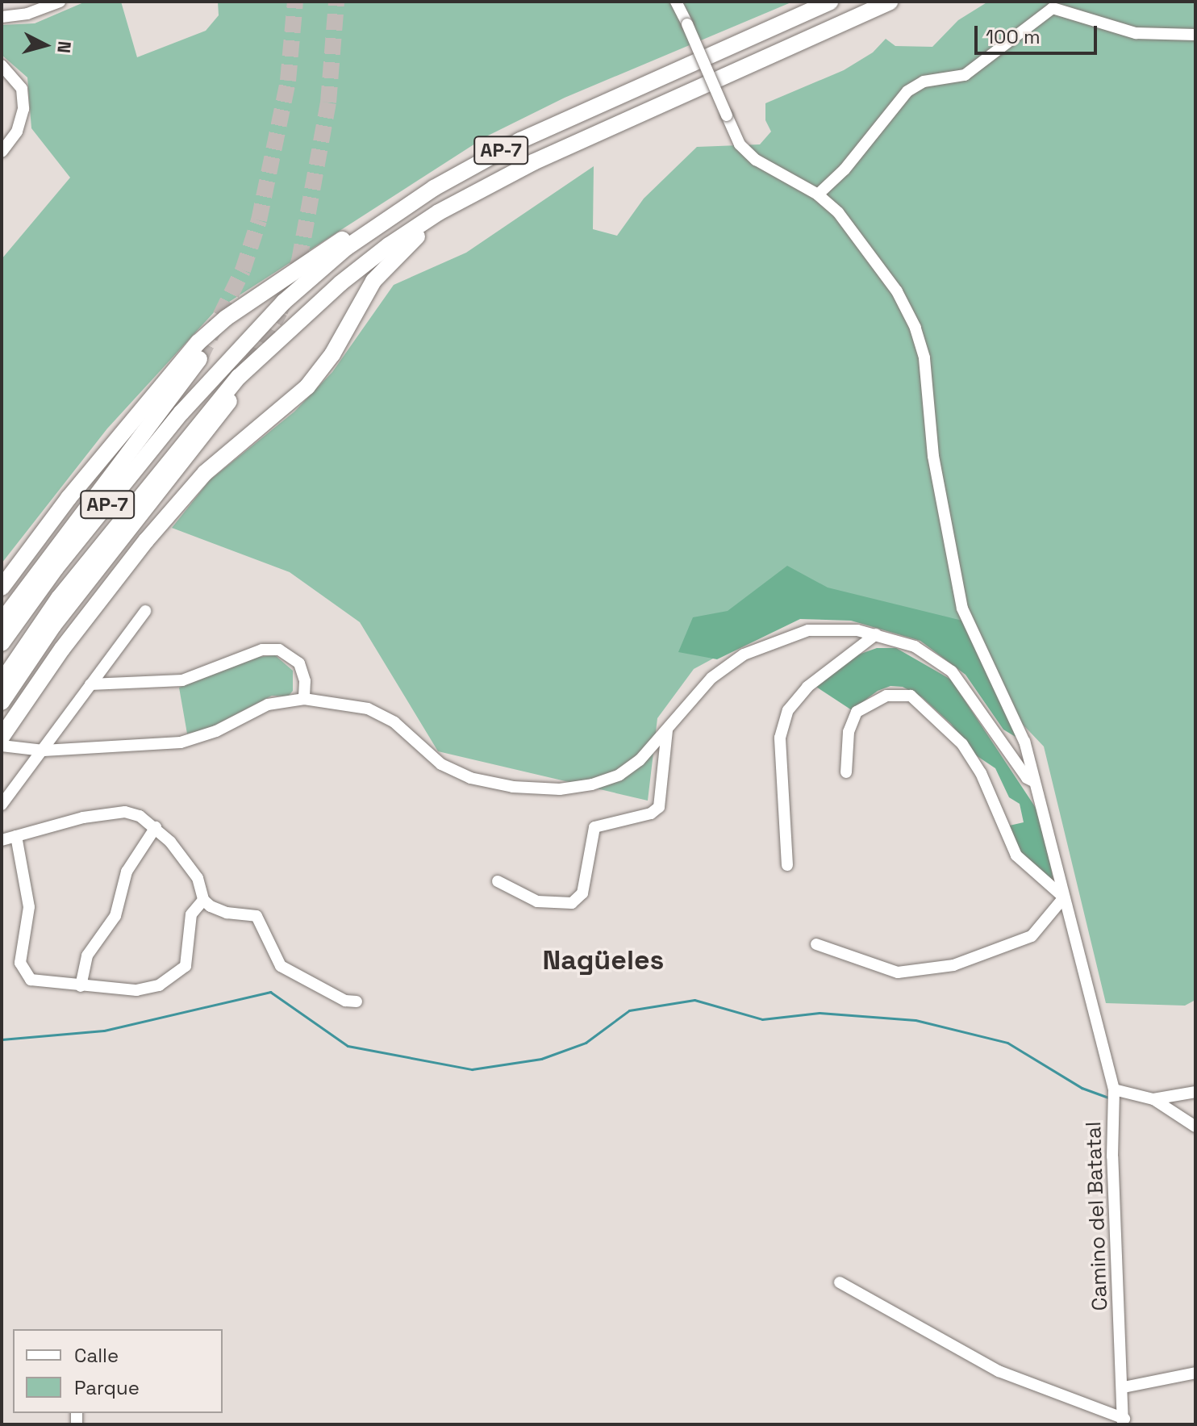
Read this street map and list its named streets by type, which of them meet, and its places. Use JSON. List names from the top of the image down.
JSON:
{
  "streets": {
    "highway": ["AP-7"],
    "street": ["Camino del Batatal"]
  },
  "districts": ["Nagüeles"],
  "legend": ["Calle", "Parque"],
  "scale_bar": "100 m",
  "north": "right"
}
